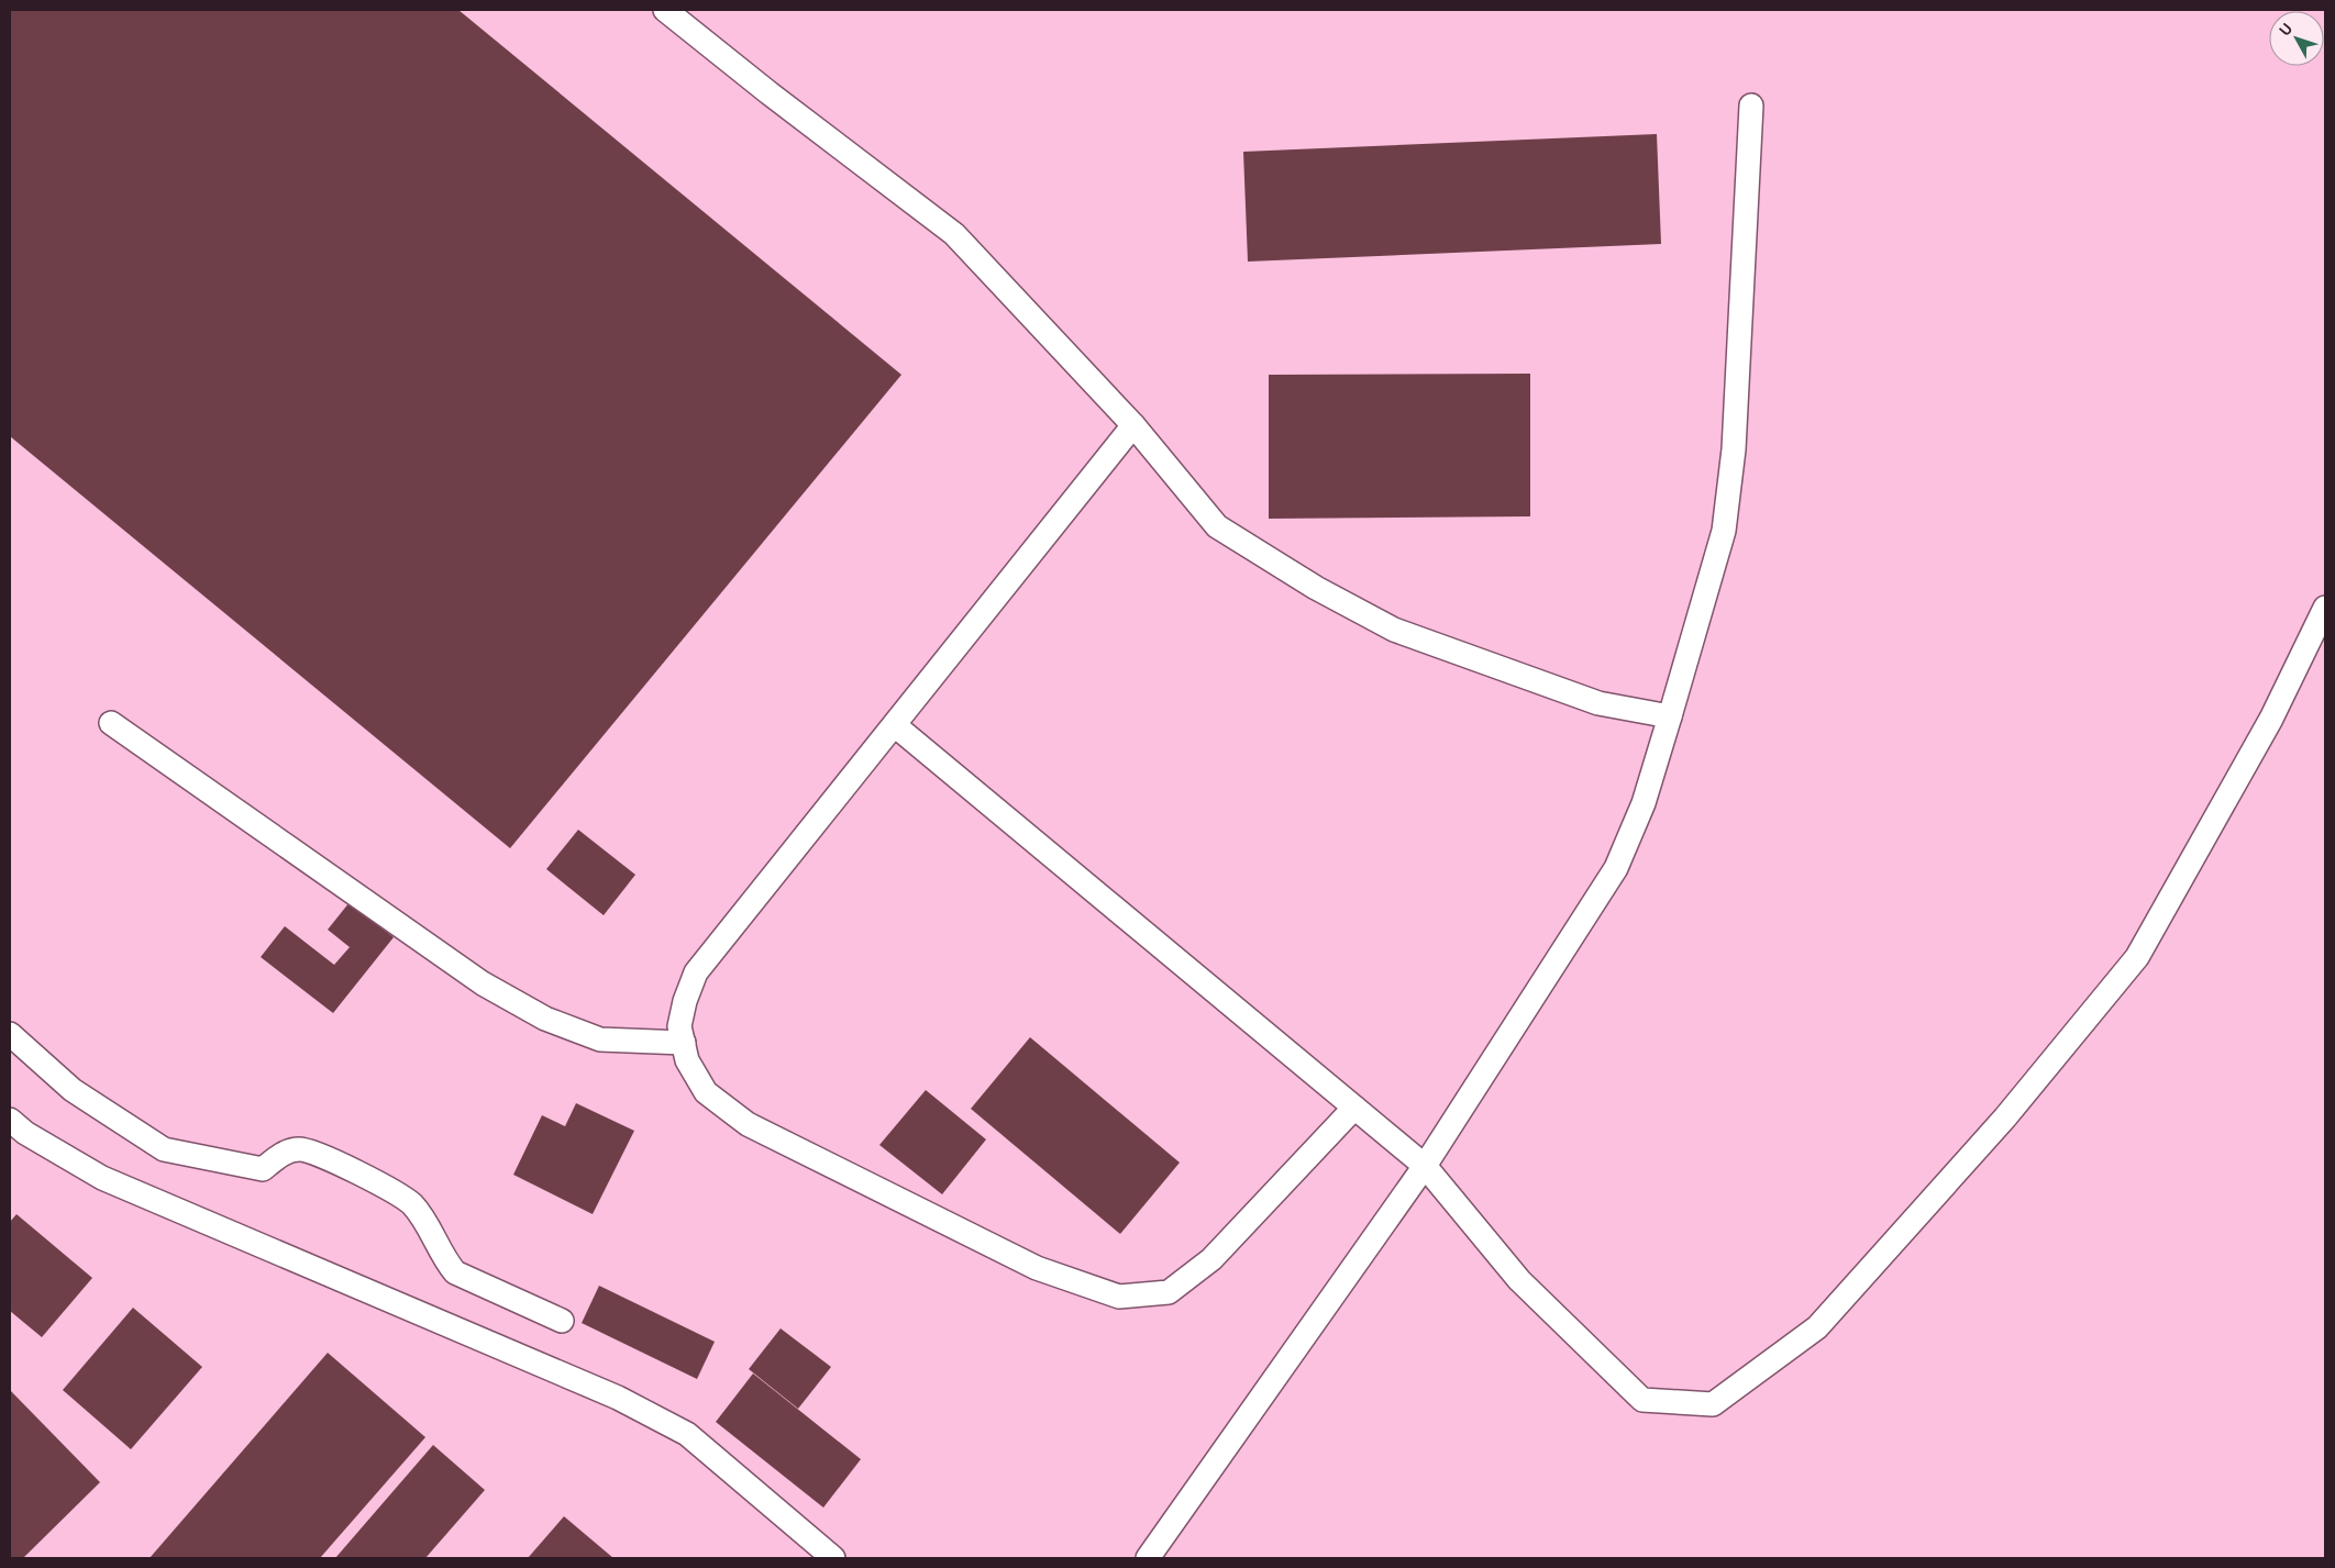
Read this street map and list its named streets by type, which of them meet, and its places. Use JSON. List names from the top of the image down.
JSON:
{
  "north": "top left"
}
